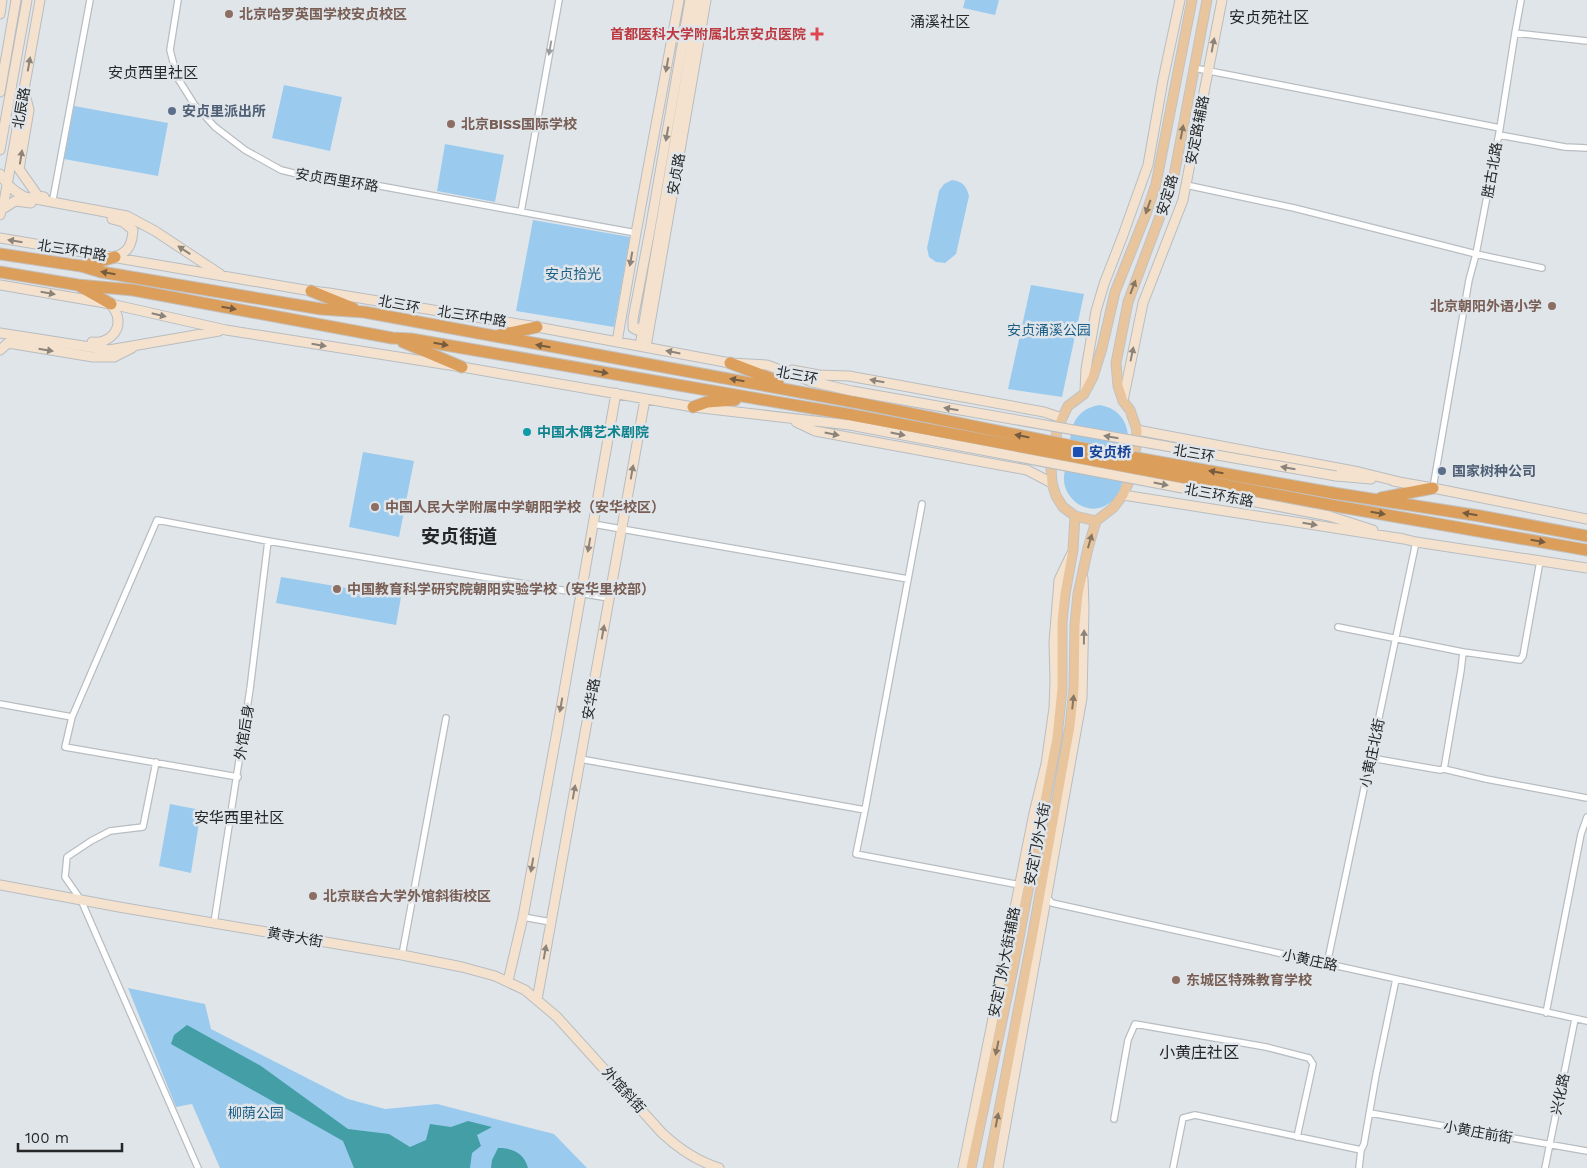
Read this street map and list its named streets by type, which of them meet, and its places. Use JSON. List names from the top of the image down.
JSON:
{
  "streets": {
    "highway": ["北三环"],
    "main road": ["安定路", "安定门外大街"],
    "street": [
      "北辰路",
      "安定路辅路",
      "胜古北路",
      "安贞路",
      "安贞西里环路",
      "北三环中路",
      "安华路",
      "外馆后身",
      "小黄庄北街",
      "黄寺大街",
      "小黄庄路",
      "安定门外大街辅路",
      "外馆斜街",
      "兴化路",
      "小黄庄前街"
    ]
  },
  "crossings": [
    ["安定路辅路", "胜古北路"],
    ["安定路辅路", "安定路"],
    ["胜古北路", "安定路"],
    ["安贞路", "安贞西里环路"],
    ["安贞路", "北三环中路"],
    ["北三环中路", "北三环"],
    ["安华路", "黄寺大街"],
    ["安华路", "外馆斜街"],
    ["外馆后身", "黄寺大街"],
    ["小黄庄北街", "小黄庄路"],
    ["安定门外大街", "小黄庄路"],
    ["安定门外大街", "安定门外大街辅路"],
    ["黄寺大街", "外馆斜街"],
    ["小黄庄路", "安定门外大街辅路"],
    ["小黄庄路", "兴化路"],
    ["兴化路", "小黄庄前街"]
  ],
  "districts": [
    "安贞苑社区",
    "涌溪社区",
    "安贞西里社区",
    "安贞街道",
    "安华西里社区",
    "小黄庄社区"
  ],
  "parks": ["安贞拾光", "安贞涌溪公园", "柳荫公园"],
  "places": {
    "other": [
      "北京哈罗英国学校安贞校区",
      "安贞里派出所",
      "北京BISS国际学校",
      "北京朝阳外语小学",
      "中国木偶艺术剧院",
      "国家树种公司",
      "中国人民大学附属中学朝阳学校（安华校区）",
      "中国教育科学研究院朝阳实验学校（安华里校部）",
      "北京联合大学外馆斜街校区",
      "东城区特殊教育学校"
    ],
    "health": ["首都医科大学附属北京安贞医院"],
    "transit": ["安贞桥"]
  },
  "scale_bar": "100 m"
}
